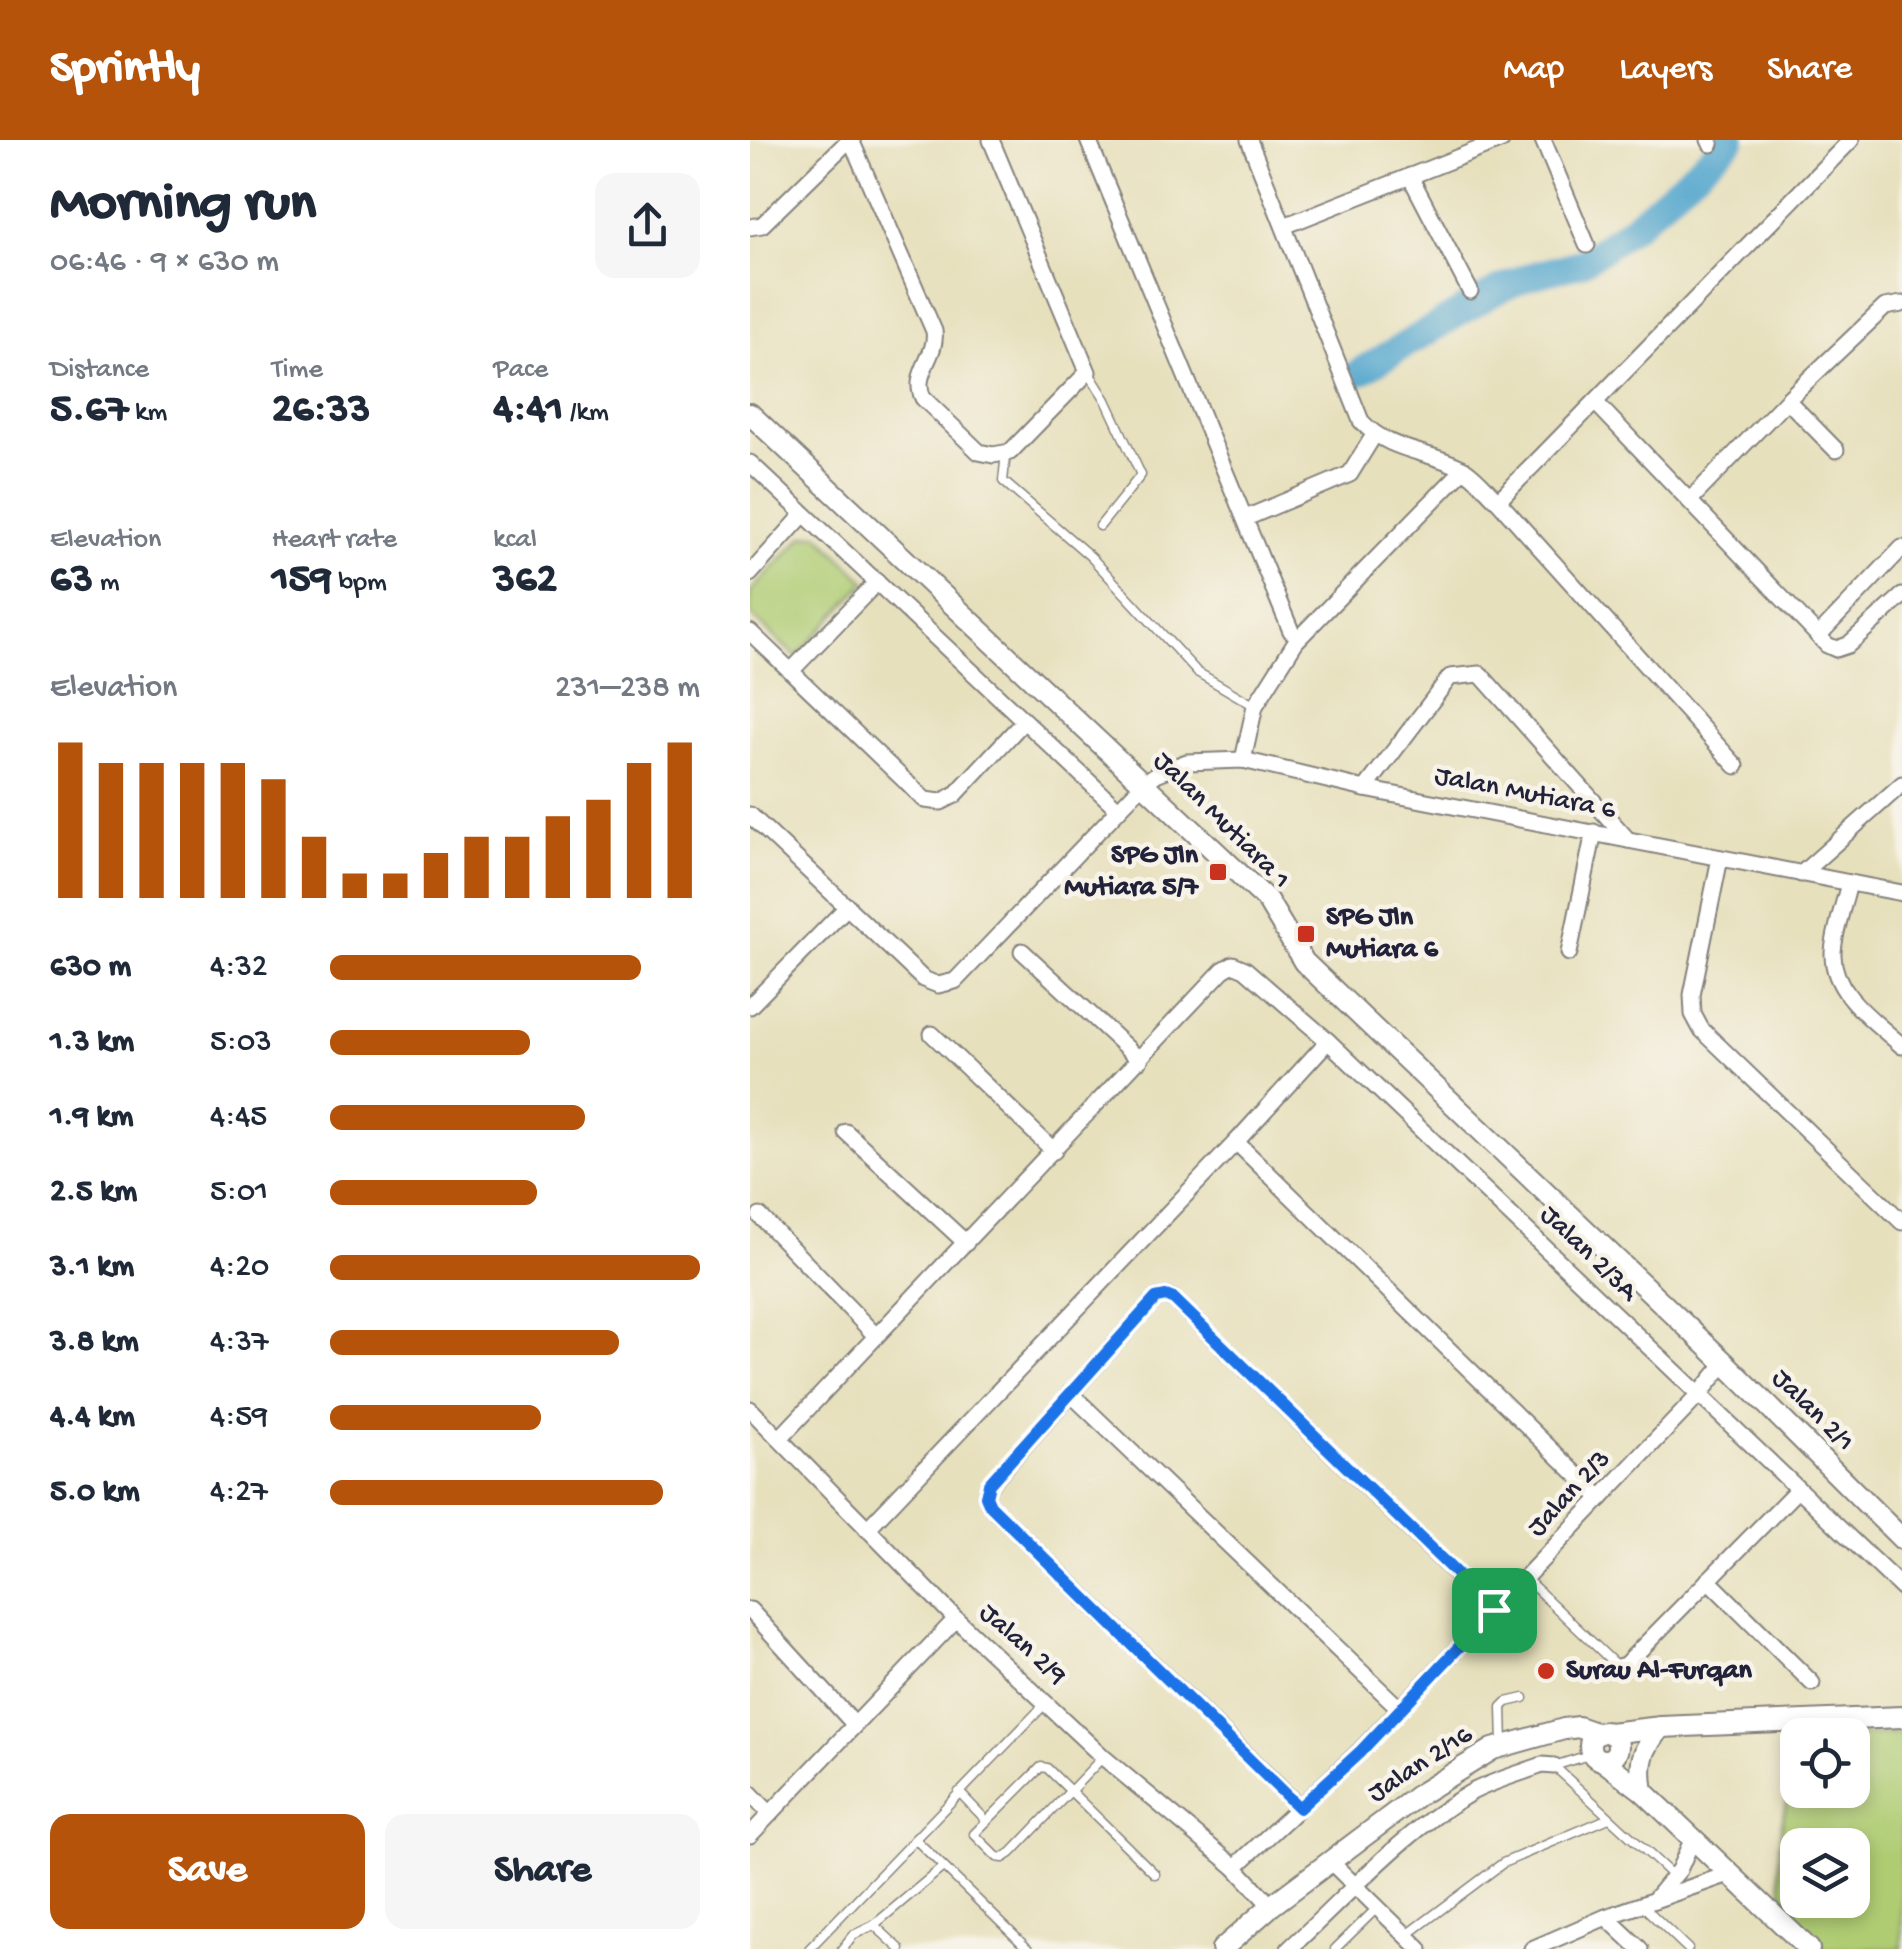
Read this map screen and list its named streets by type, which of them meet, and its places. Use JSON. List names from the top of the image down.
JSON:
{
  "streets": {
    "street": [
      "Jalan Mutiara 6",
      "Jalan Mutiara 1",
      "Jalan 2/3A",
      "Jalan 2/1",
      "Jalan 2/3",
      "Jalan 2/9",
      "Jalan 2/16"
    ]
  },
  "crossings": [
    ["Jalan Mutiara 6", "Jalan Mutiara 1"],
    ["Jalan Mutiara 1", "Jalan 2/1"],
    ["Jalan Mutiara 1", "Jalan 2/3"],
    ["Jalan 2/3A", "Jalan 2/3"],
    ["Jalan 2/1", "Jalan 2/3"],
    ["Jalan 2/3", "Jalan 2/9"],
    ["Jalan 2/9", "Jalan 2/16"]
  ],
  "places": {
    "transit": ["SPG Jln Mutiara 5/7", "SPG Jln Mutiara 6"],
    "other": ["Surau Al-Furqan"]
  },
  "page": {
    "header": "Sprintly",
    "nav": ["Map", "Layers", "Share"],
    "heading": ["Morning run", "06:46 · 9 × 630 m"],
    "stats": [
      ["Distance", "5.67 km"],
      ["Time", "26:33"],
      ["Pace", "4:41 /km"],
      ["Elevation", "63 m"],
      ["Heart rate", "159 bpm"],
      ["kcal", "362"]
    ],
    "chart": ["Elevation", "231–238 m"],
    "list": [
      {
        "name": "630 m",
        "note": "4:32"
      },
      {
        "name": "1.3 km",
        "note": "5:03"
      },
      {
        "name": "1.9 km",
        "note": "4:45"
      },
      {
        "name": "2.5 km",
        "note": "5:01"
      },
      {
        "name": "3.1 km",
        "note": "4:20"
      },
      {
        "name": "3.8 km",
        "note": "4:37"
      },
      {
        "name": "4.4 km",
        "note": "4:59"
      },
      {
        "name": "5.0 km",
        "note": "4:27"
      }
    ],
    "buttons": ["Save", "Share"]
  }
}
